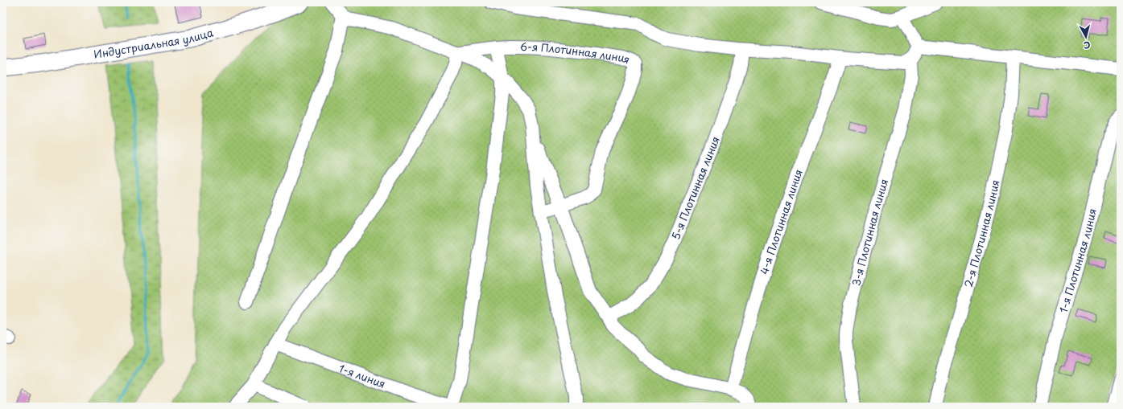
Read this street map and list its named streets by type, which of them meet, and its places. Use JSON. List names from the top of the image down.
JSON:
{
  "streets": {
    "main road": ["Индустриальная улица"],
    "street": [
      "6-я Плотинная линия",
      "5-я Плотинная линия",
      "4-я Плотинная линия",
      "3-я Плотинная линия",
      "2-я Плотинная линия",
      "1-я Плотинная линия",
      "1-я линия"
    ]
  },
  "north": "bottom"
}
